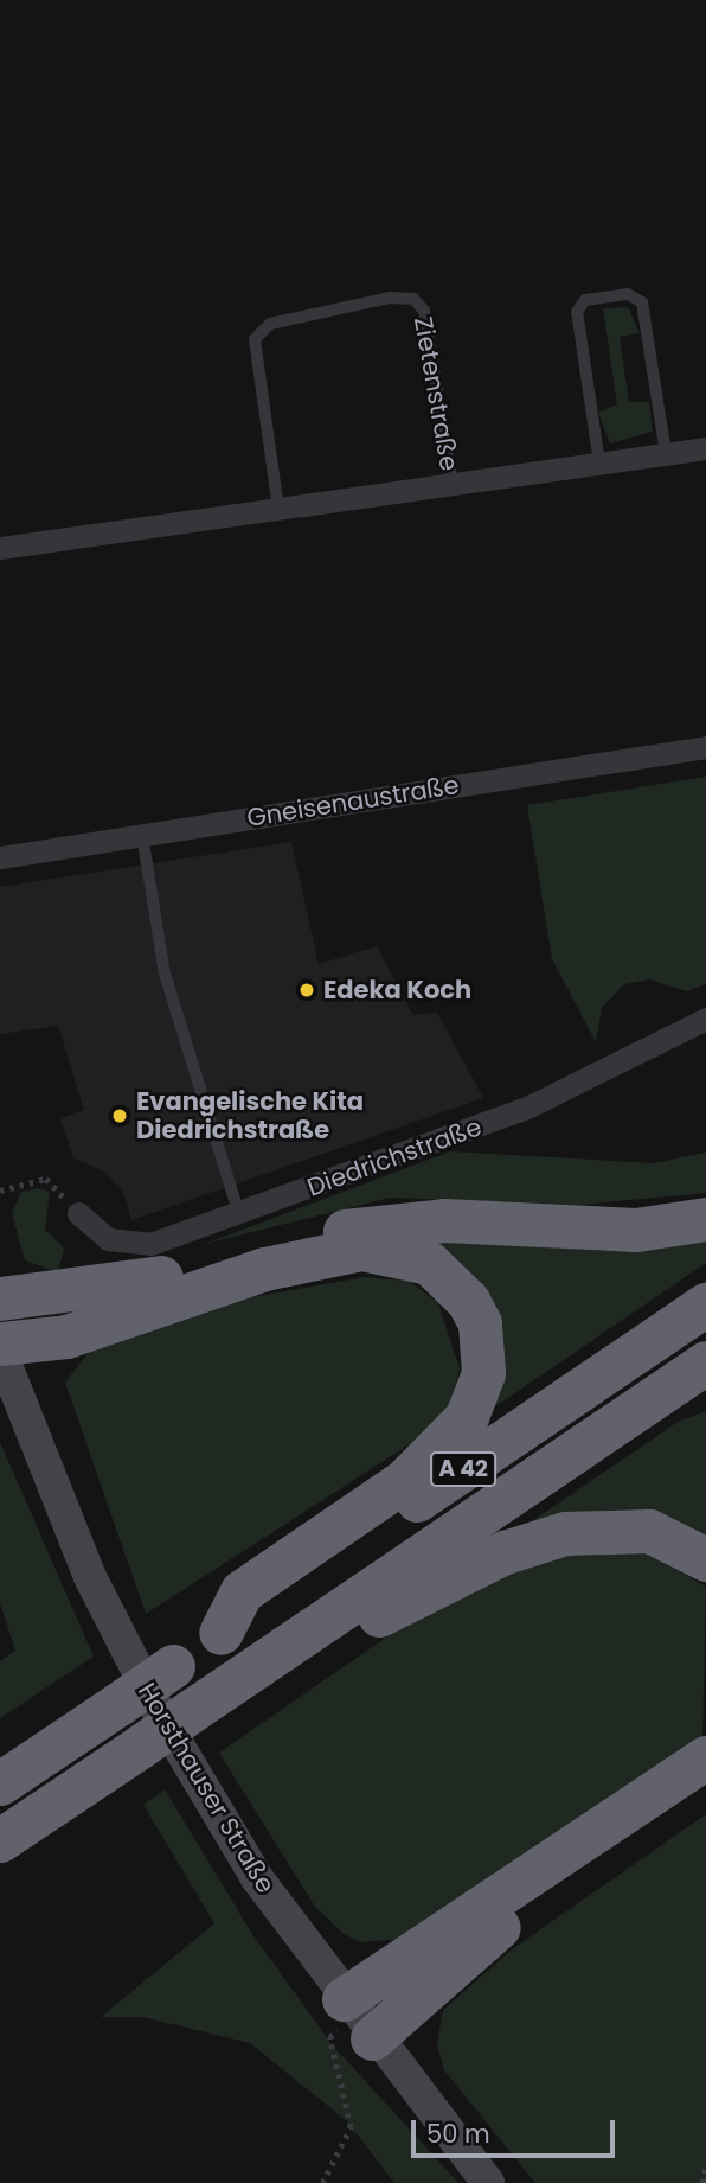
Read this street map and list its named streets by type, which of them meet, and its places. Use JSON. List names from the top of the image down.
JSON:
{
  "streets": {
    "highway": ["A 42"],
    "main road": ["Horsthauser Straße"],
    "street": ["Zietenstraße", "Gneisenaustraße", "Diedrichstraße"]
  },
  "places": ["Edeka Koch", "Evangelische Kita Diedrichstraße"],
  "scale_bar": "50 m"
}
